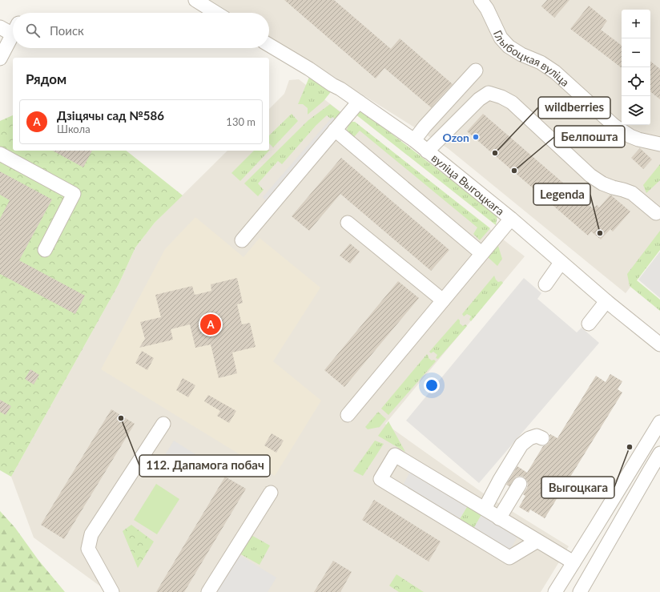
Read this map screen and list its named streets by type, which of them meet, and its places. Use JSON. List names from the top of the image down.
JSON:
{
  "streets": {
    "street": ["Глыбоцкая вуліца", "вуліца Выгоцкага"]
  },
  "places": [
    "Ozon",
    "wildberries",
    "Белпошта",
    "Legenda",
    "112. Дапамога побач",
    "Выгоцкага"
  ],
  "page": {
    "map_buttons": ["+", "−"],
    "search": "Поиск",
    "heading": "Рядом",
    "list": [
      {
        "mark": "A",
        "name": "Дзіцячы сад №586",
        "note": "Школа",
        "value": "130 m"
      }
    ],
    "pins": "A"
  }
}
